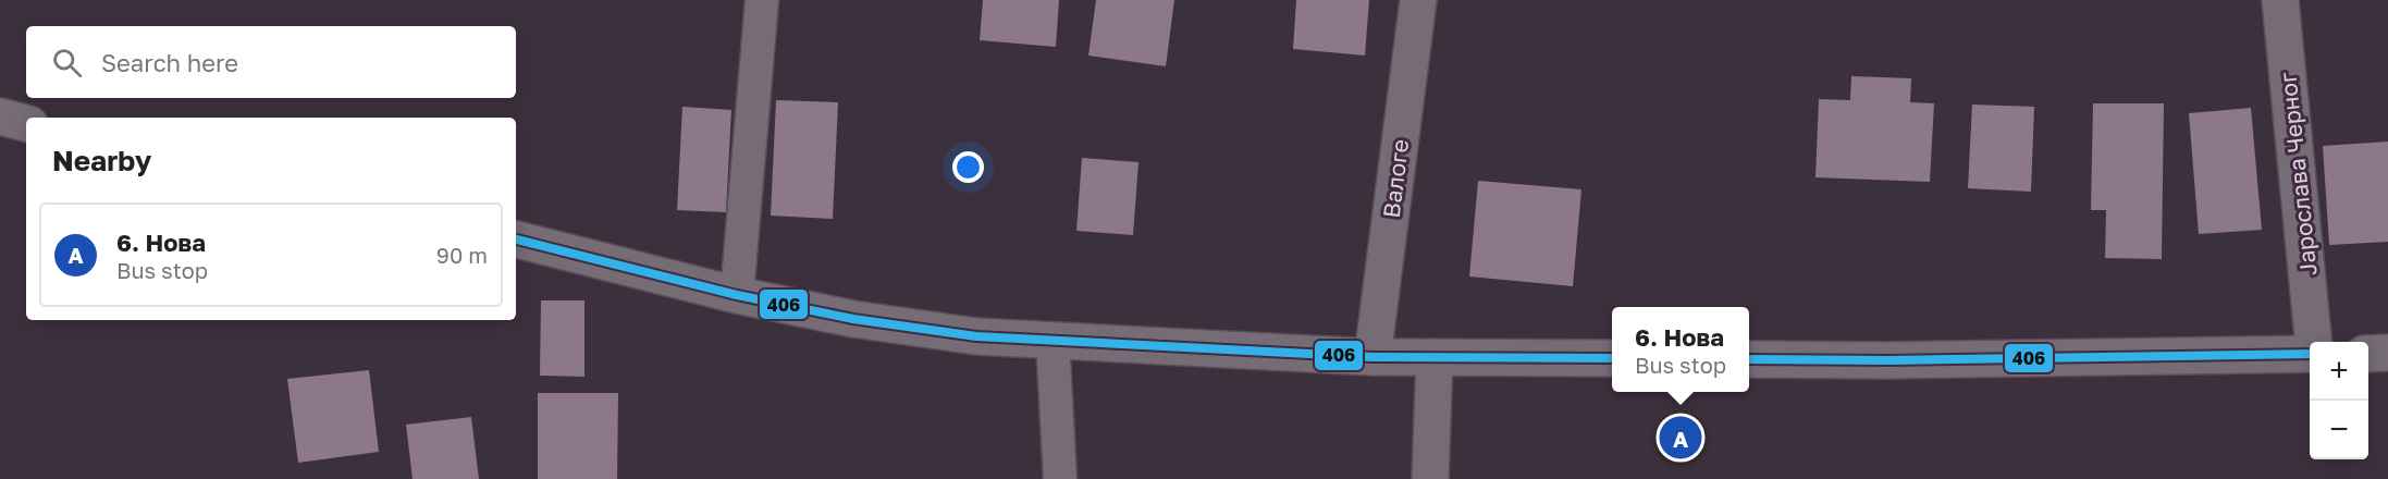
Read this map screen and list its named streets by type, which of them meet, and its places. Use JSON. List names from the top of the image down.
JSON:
{
  "streets": {
    "street": ["Јарослава Черног", "Валоге"]
  },
  "lines": ["transit line 406"],
  "page": {
    "search": "Search here",
    "heading": "Nearby",
    "list": [
      {
        "mark": "A",
        "name": "6. Нова",
        "note": "Bus stop",
        "value": "90 m"
      }
    ],
    "popup": ["6. Нова", "Bus stop"],
    "map_buttons": ["+", "−"],
    "pins": "A"
  }
}
